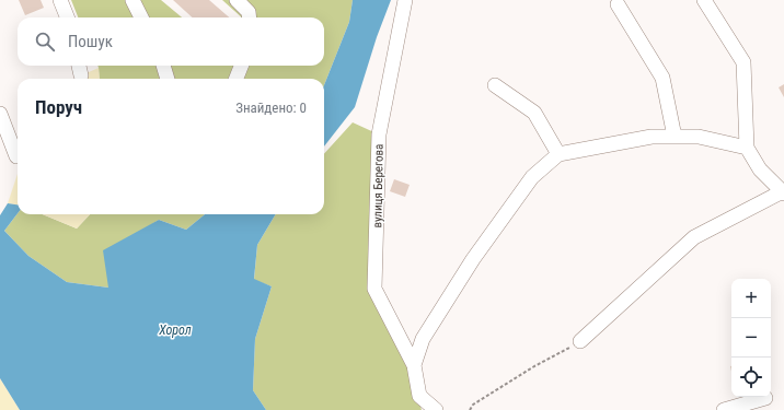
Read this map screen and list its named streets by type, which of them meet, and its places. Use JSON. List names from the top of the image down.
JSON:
{
  "streets": {
    "street": ["вулиця Берегова"]
  },
  "water": ["Хорол"],
  "page": {
    "search": "Пошук",
    "heading": ["Поруч", "Знайдено: 0"],
    "map_buttons": ["+", "−"]
  }
}
